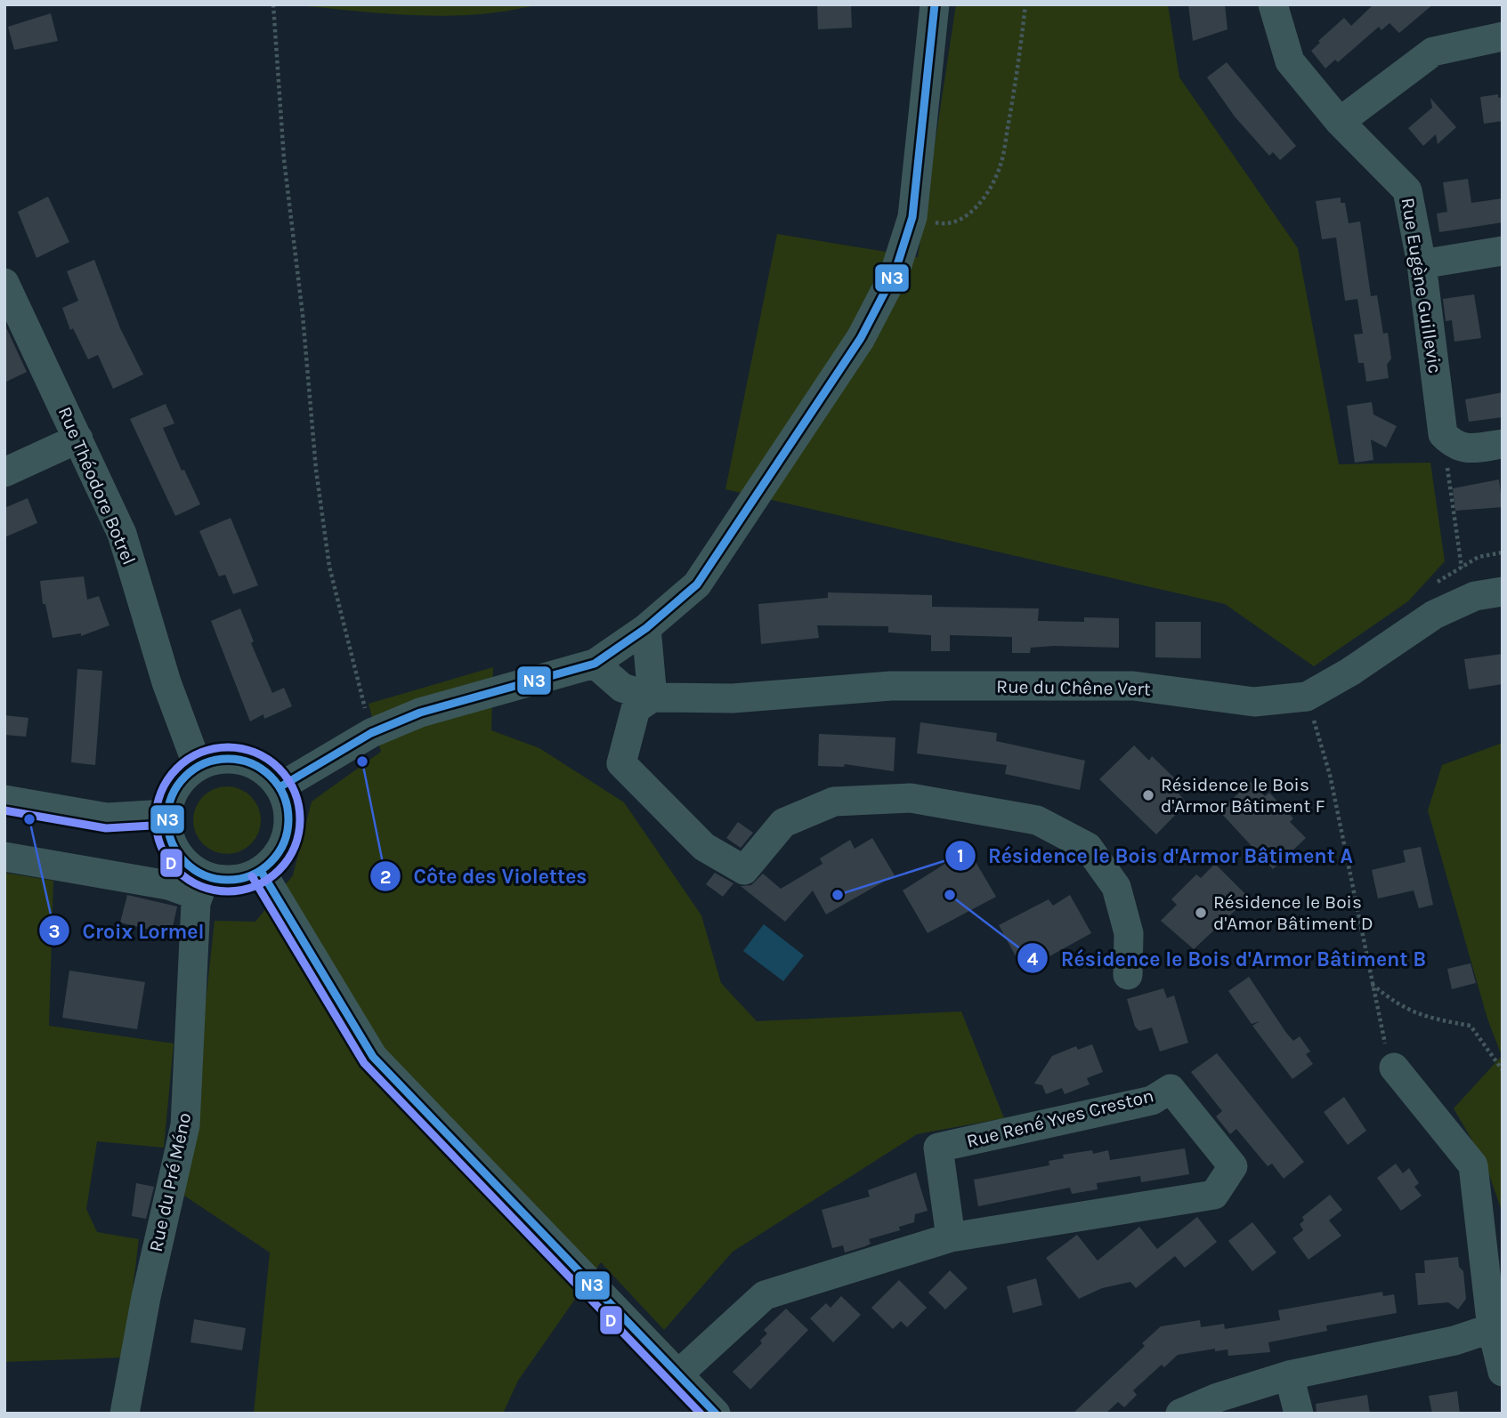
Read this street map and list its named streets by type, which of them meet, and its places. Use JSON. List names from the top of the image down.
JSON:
{
  "streets": {
    "street": [
      "Rue Eugène Guillevic",
      "Rue Théodore Botrel",
      "Rue du Chêne Vert",
      "Rue René Yves Creston",
      "Rue du Pré Méno"
    ]
  },
  "crossings": [
    ["Rue Théodore Botrel", "Rue du Pré Méno"]
  ],
  "places": [
    "Côte des Violettes",
    "Résidence le Bois d'Armor Bâtiment F",
    "Croix Lormel",
    "Résidence le Bois d'Armor Bâtiment A",
    "Résidence le Bois d'Armor Bâtiment B",
    "Résidence le Bois d'Amor Bâtiment D"
  ],
  "lines": ["transit line N3", "transit line D"]
}
